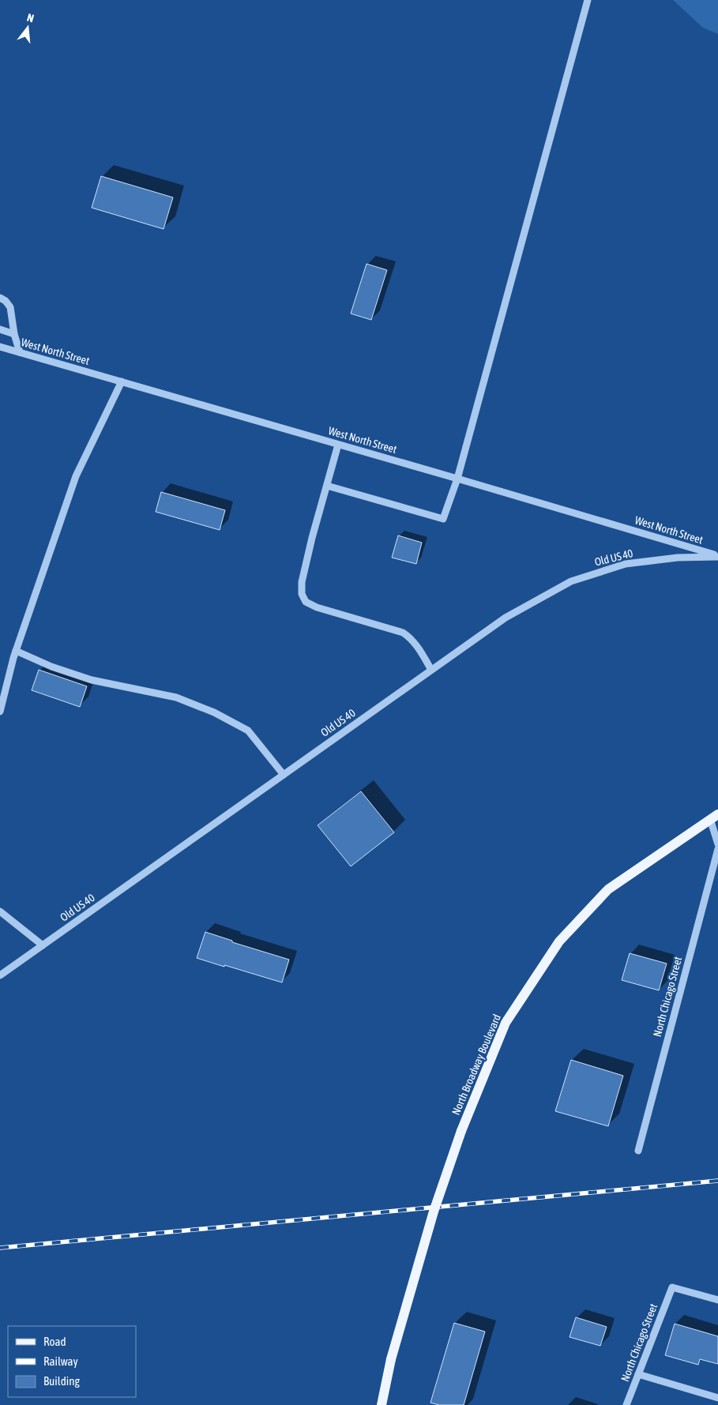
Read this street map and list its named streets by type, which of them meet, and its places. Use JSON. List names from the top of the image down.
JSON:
{
  "streets": {
    "main road": ["North Broadway Boulevard"],
    "street": ["West North Street", "Old US 40", "North Chicago Street"]
  },
  "crossings": [
    ["West North Street", "Old US 40"]
  ],
  "legend": ["Road", "Railway", "Building"],
  "north": "top"
}
